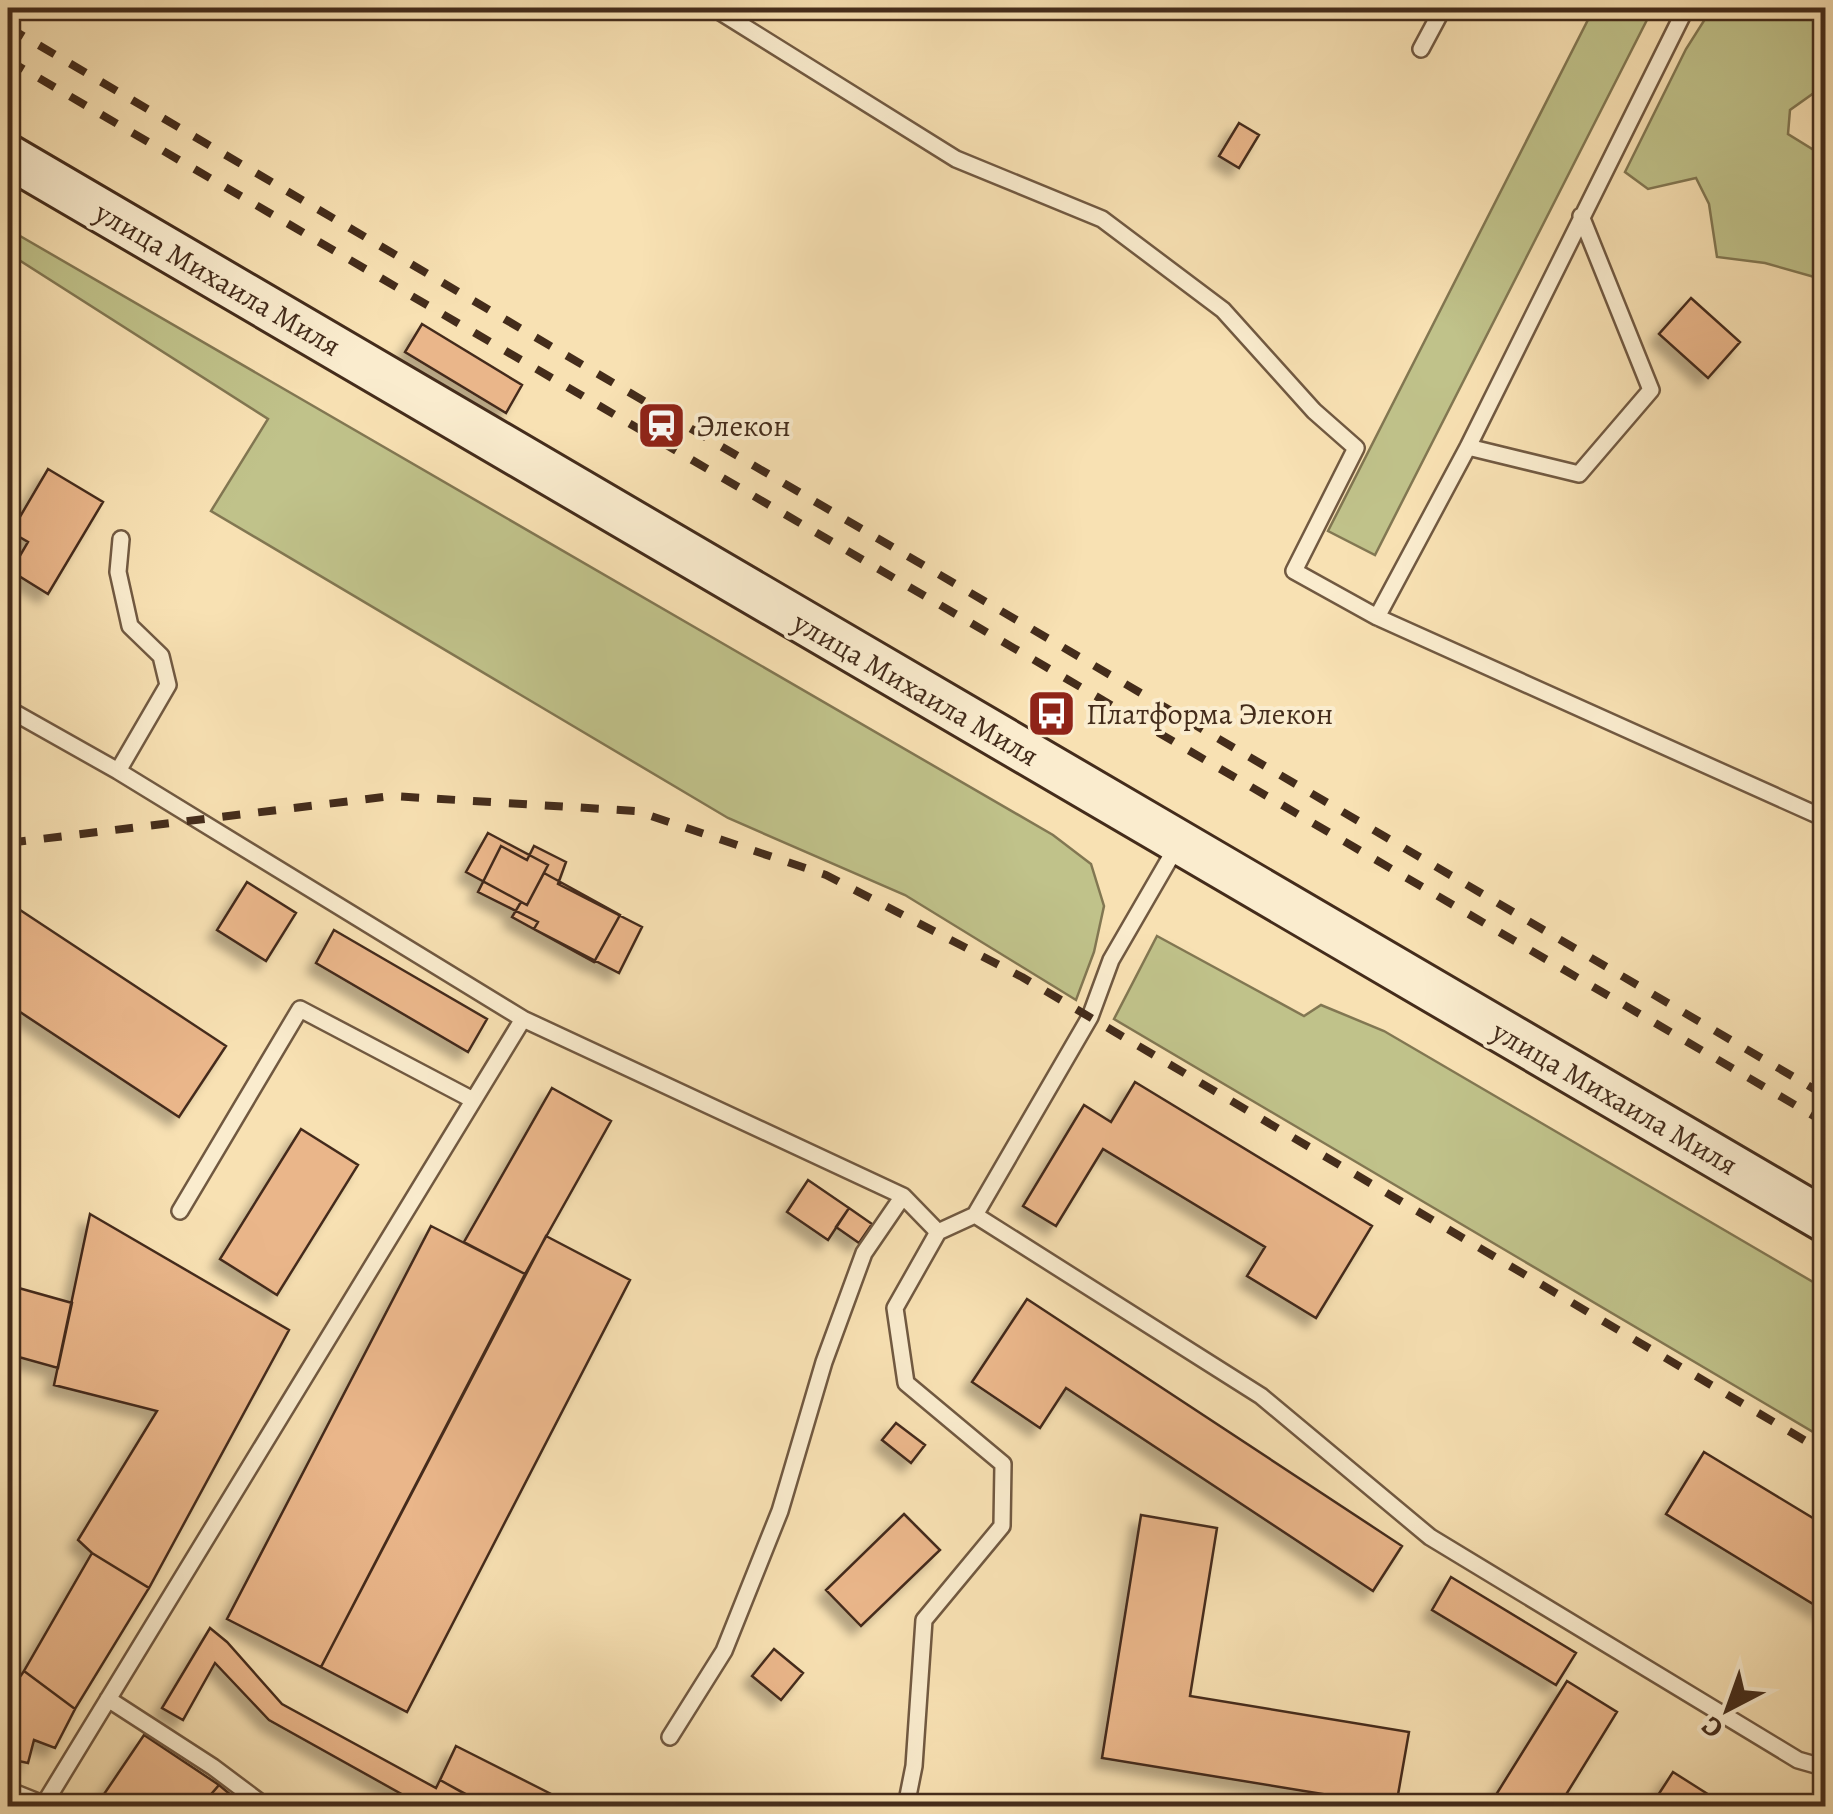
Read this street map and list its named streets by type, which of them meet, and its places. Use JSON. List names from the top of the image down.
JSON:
{
  "streets": {
    "main road": ["улица Михаила Миля"]
  },
  "places": {
    "station": ["Элекон"],
    "bus stop": ["Платформа Элекон"]
  },
  "north": "bottom left"
}
